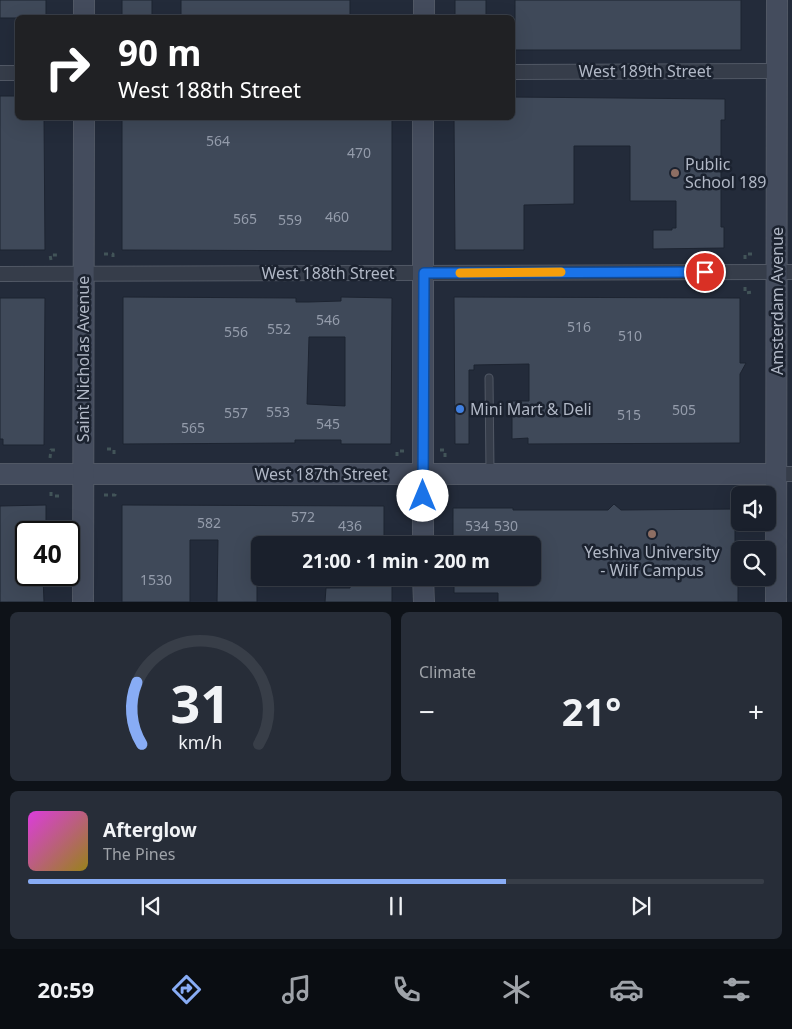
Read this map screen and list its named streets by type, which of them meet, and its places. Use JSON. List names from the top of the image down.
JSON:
{
  "streets": {
    "street": [
      "West 189th Street",
      "West 188th Street",
      "Amsterdam Avenue",
      "Saint Nicholas Avenue",
      "West 187th Street"
    ]
  },
  "crossings": [
    ["West 189th Street", "Amsterdam Avenue"],
    ["West 188th Street", "Amsterdam Avenue"],
    ["West 188th Street", "Saint Nicholas Avenue"],
    ["Amsterdam Avenue", "West 187th Street"],
    ["Saint Nicholas Avenue", "West 187th Street"]
  ],
  "places": ["Public School 189", "Mini Mart & Deli", "Yeshiva University - Wilf Campus"],
  "house_numbers": [
    "564",
    "470",
    "460",
    "565",
    "559",
    "546",
    "516",
    "552",
    "556",
    "510",
    "505",
    "553",
    "557",
    "515",
    "545",
    "565",
    "572",
    "582",
    "436",
    "534",
    "530",
    "1530"
  ],
  "page": {
    "turn": ["90 m", "West 188th Street"],
    "limit": "40",
    "trip": "21:00 · 1 min · 200 m",
    "tile": "Climate",
    "heat": ["−", "21°", "+"],
    "song": ["Afterglow", "The Pines"],
    "tabs": "20:59",
    "gauge": ["31", "km/h"]
  }
}
